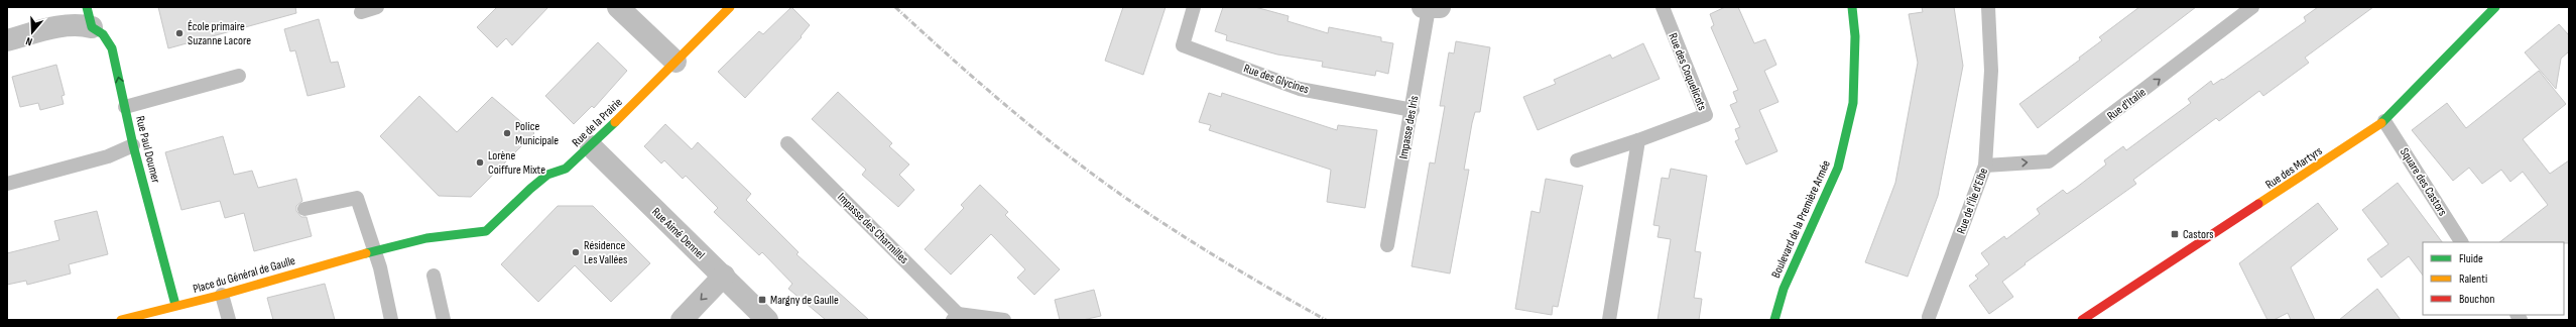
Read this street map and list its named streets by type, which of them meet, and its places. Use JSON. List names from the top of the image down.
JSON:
{
  "streets": {
    "street": [
      "Rue de la Prairie",
      "Rue Paul Doumer",
      "Rue des Martyrs",
      "Boulevard de la Première Armée",
      "Rue Aimé Dennel",
      "Place du Général de Gaulle"
    ],
    "lane": [
      "Rue des Coquelicots",
      "Rue des Glycines",
      "Rue d'Italie",
      "Impasse des Iris",
      "Square des Castors",
      "Rue de l'Île d'Elbe",
      "Impasse des Charmilles"
    ]
  },
  "crossings": [
    ["Rue des Glycines", "Impasse des Iris"],
    ["Rue d'Italie", "Rue de l'Île d'Elbe"],
    ["Rue de la Prairie", "Rue Aimé Dennel"],
    ["Rue de la Prairie", "Place du Général de Gaulle"],
    ["Rue Paul Doumer", "Place du Général de Gaulle"],
    ["Rue des Martyrs", "Square des Castors"]
  ],
  "one_way": ["Rue d'Italie"],
  "places": {
    "other": [
      "École primaire Suzanne Lacore",
      "Police Municipale",
      "Lorène Coiffure Mixte",
      "Résidence Les Vallées"
    ],
    "transit": ["Castors", "Margny de Gaulle"]
  },
  "legend": ["Fluide", "Ralenti", "Bouchon"],
  "north": "bottom"
}
